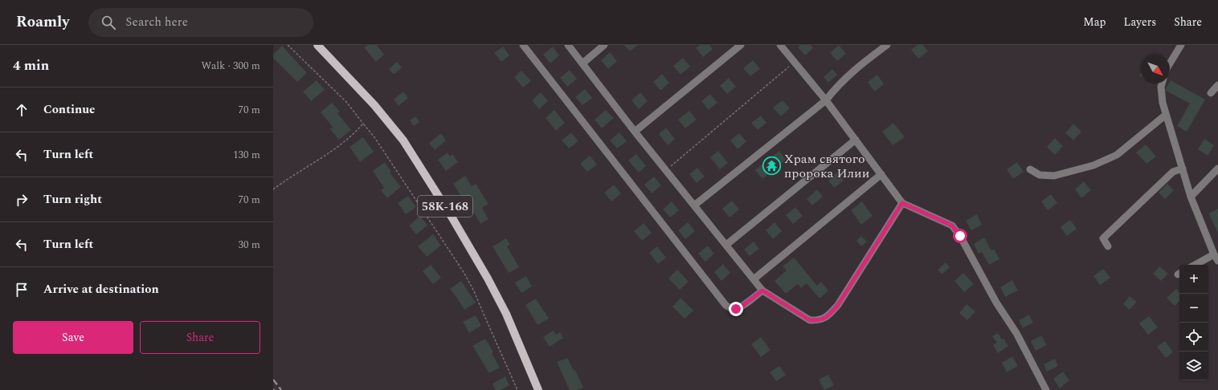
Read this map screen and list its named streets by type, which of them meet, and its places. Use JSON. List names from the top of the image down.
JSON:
{
  "streets": {
    "main road": ["58К-168"]
  },
  "places": {
    "temple": ["Храм святого пророка Илии"]
  },
  "north": "bottom right",
  "page": {
    "header": "Roamly",
    "search": "Search here",
    "nav": ["Map", "Layers", "Share"],
    "heading": ["4 min", "Walk · 300 m"],
    "list": [
      ["Continue", "70 m"],
      ["Turn left", "130 m"],
      ["Turn right", "70 m"],
      ["Turn left", "30 m"],
      "Arrive at destination"
    ],
    "map_buttons": ["+", "−"],
    "buttons": ["Save", "Share"]
  }
}
